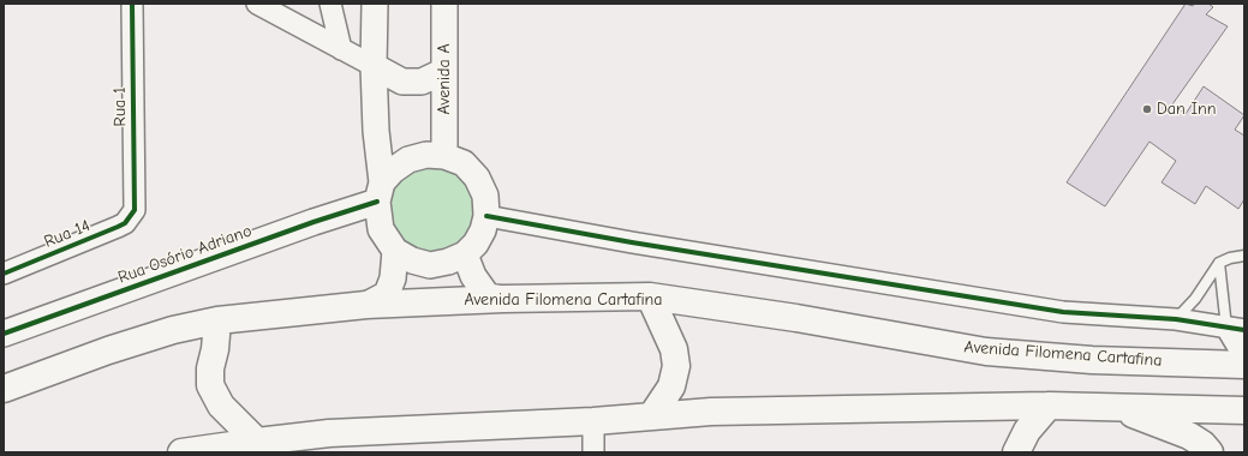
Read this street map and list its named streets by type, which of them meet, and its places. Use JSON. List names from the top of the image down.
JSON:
{
  "streets": {
    "main road": ["Avenida Filomena Cartafina"],
    "street": [
      "Avenida A",
      "Rua 1",
      "Rua 14",
      "Rua Osório Adriano"
    ]
  },
  "crossings": [
    ["Avenida A", "Rua Osório Adriano"],
    ["Rua 1", "Rua 14"]
  ],
  "places": ["Dan Inn"]
}
